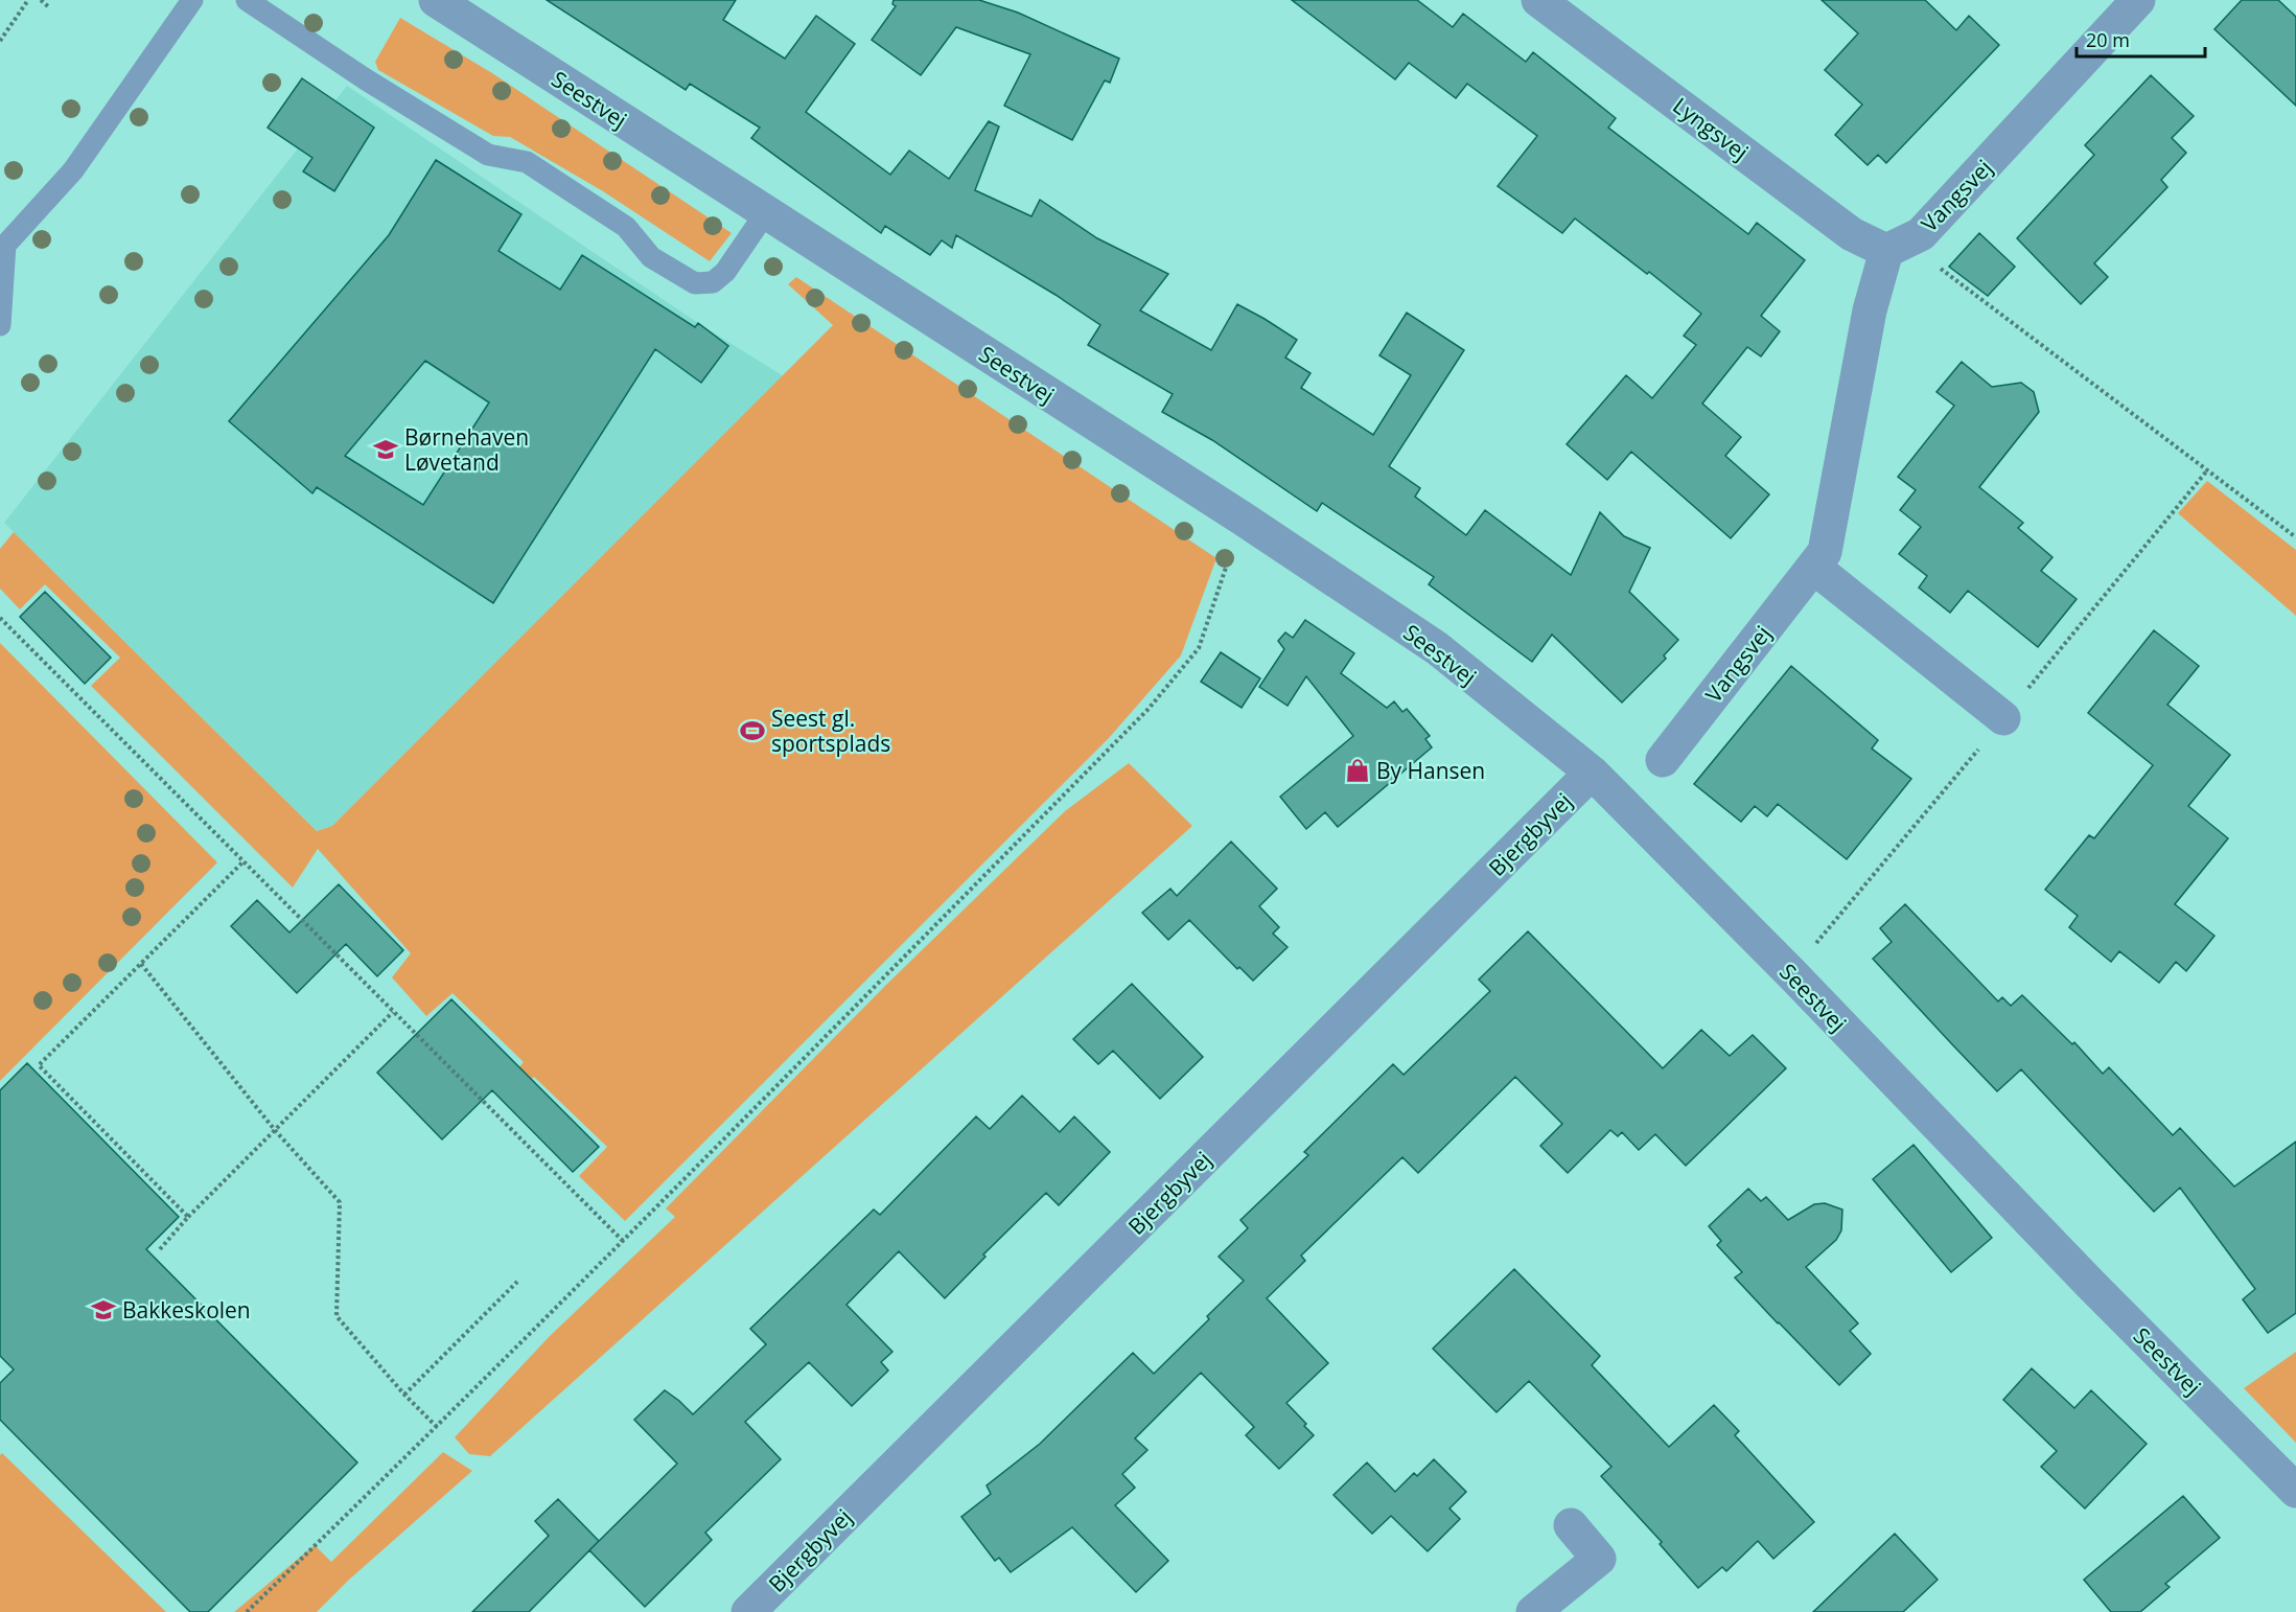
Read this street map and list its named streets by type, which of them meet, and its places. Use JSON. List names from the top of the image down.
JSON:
{
  "streets": {
    "street": [
      "Seestvej",
      "Lyngsvej",
      "Vangsvej",
      "Bjergbyvej"
    ]
  },
  "crossings": [
    ["Seestvej", "Bjergbyvej"],
    ["Lyngsvej", "Vangsvej"]
  ],
  "places": {
    "school or university": ["Børnehaven Løvetand", "Bakkeskolen"],
    "sports": ["Seest gl. sportsplads"],
    "shop": ["By Hansen"]
  },
  "scale_bar": "20 m"
}
